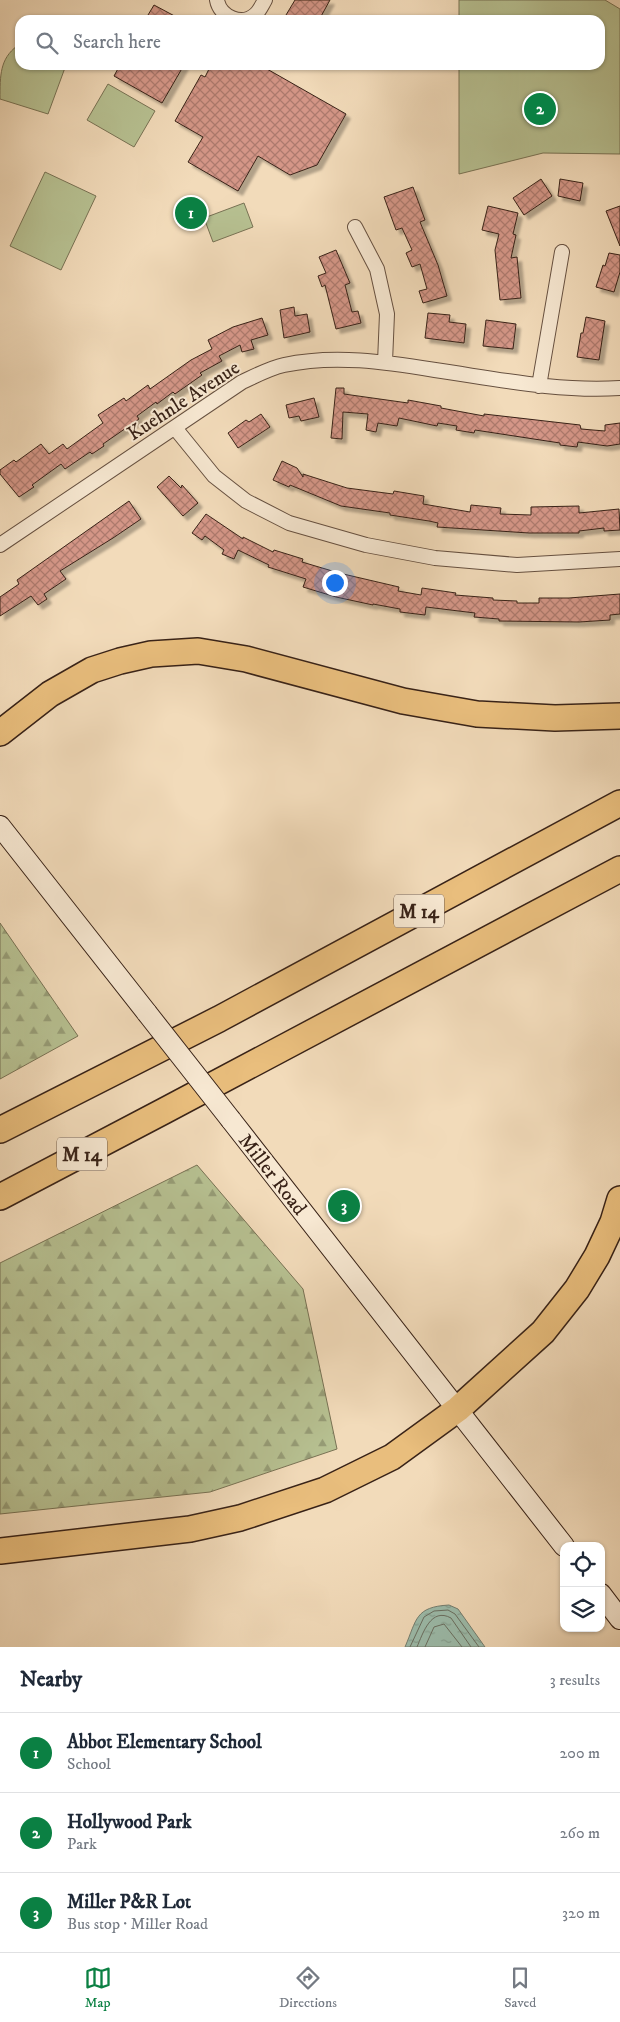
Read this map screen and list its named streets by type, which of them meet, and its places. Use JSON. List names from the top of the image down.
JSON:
{
  "streets": {
    "highway": ["M 14"],
    "main road": ["Miller Road"],
    "street": ["Kuehnle Avenue"]
  },
  "page": {
    "search": "Search here",
    "pins": ["2", "1", "3"],
    "heading": ["Nearby", "3 results"],
    "list": [
      {
        "mark": "1",
        "name": "Abbot Elementary School",
        "note": "School",
        "value": "200 m"
      },
      {
        "mark": "2",
        "name": "Hollywood Park",
        "note": "Park",
        "value": "260 m"
      },
      {
        "mark": "3",
        "name": "Miller P&R Lot",
        "note": "Bus stop · Miller Road",
        "value": "320 m"
      }
    ],
    "nav": ["Map", "Directions", "Saved"]
  }
}
